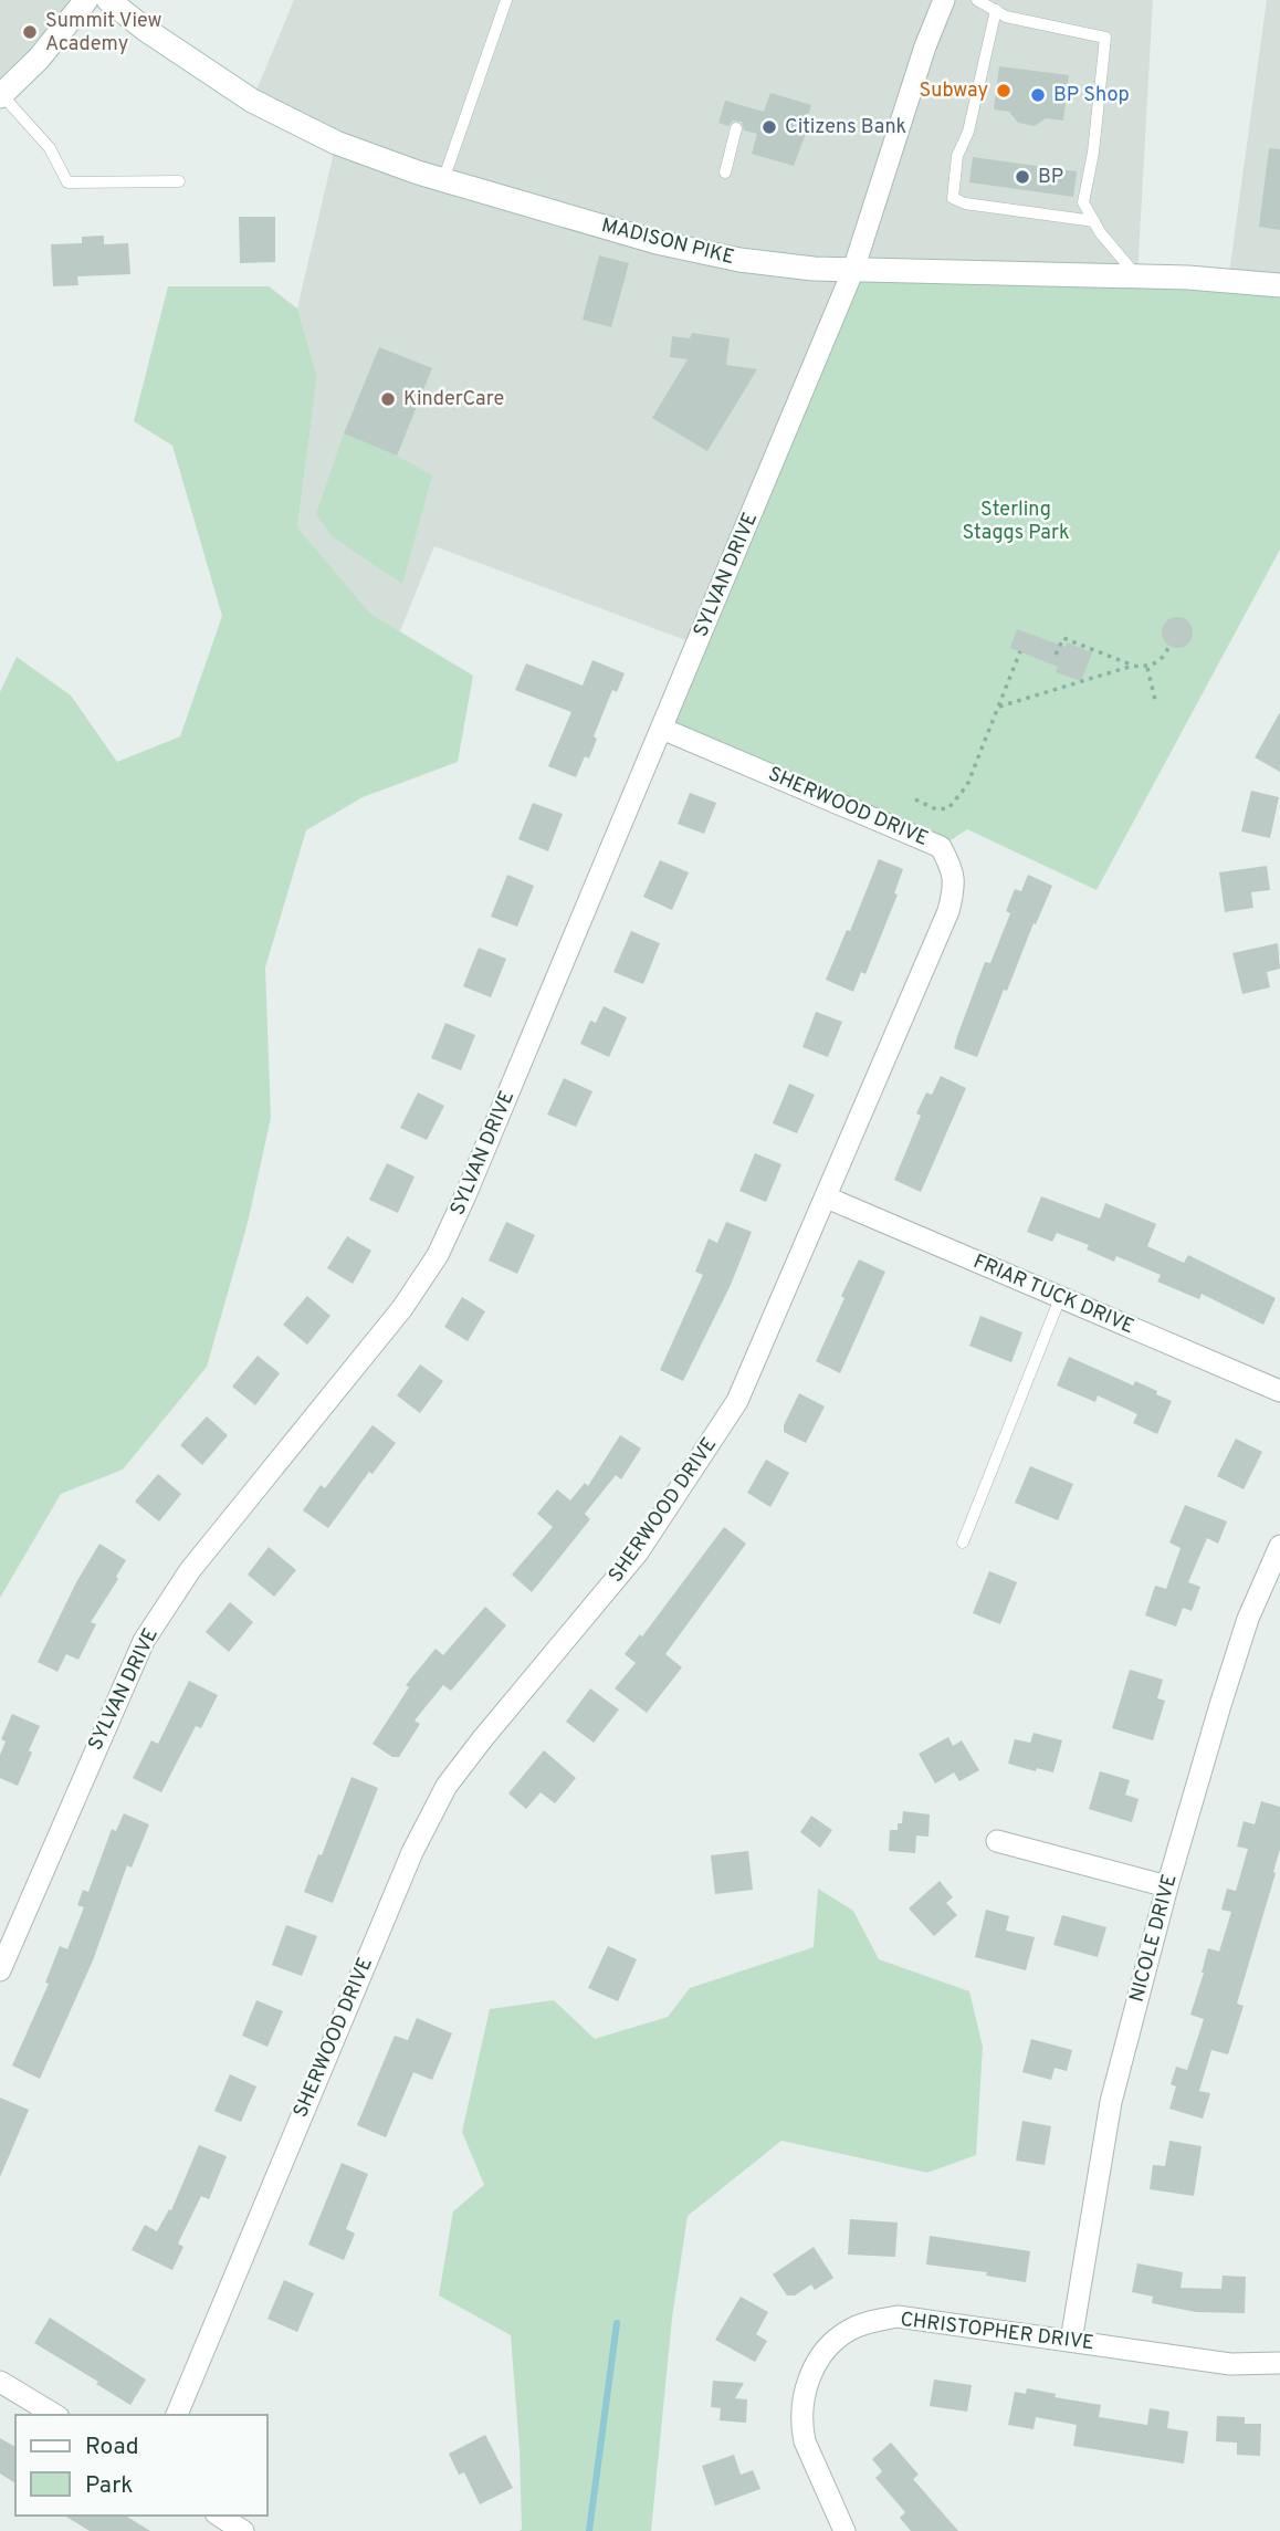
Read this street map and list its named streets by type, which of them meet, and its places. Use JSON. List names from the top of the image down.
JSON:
{
  "streets": {
    "main road": ["MADISON PIKE"],
    "street": [
      "SYLVAN DRIVE",
      "SHERWOOD DRIVE",
      "FRIAR TUCK DRIVE",
      "NICOLE DRIVE",
      "CHRISTOPHER DRIVE"
    ]
  },
  "crossings": [
    ["MADISON PIKE", "SYLVAN DRIVE"],
    ["SYLVAN DRIVE", "SHERWOOD DRIVE"],
    ["SHERWOOD DRIVE", "FRIAR TUCK DRIVE"],
    ["NICOLE DRIVE", "CHRISTOPHER DRIVE"]
  ],
  "parks": ["Sterling Staggs Park"],
  "places": [
    "Summit View Academy",
    "Subway",
    "BP Shop",
    "Citizens Bank",
    "BP",
    "KinderCare"
  ],
  "legend": ["Road", "Park"]
}
